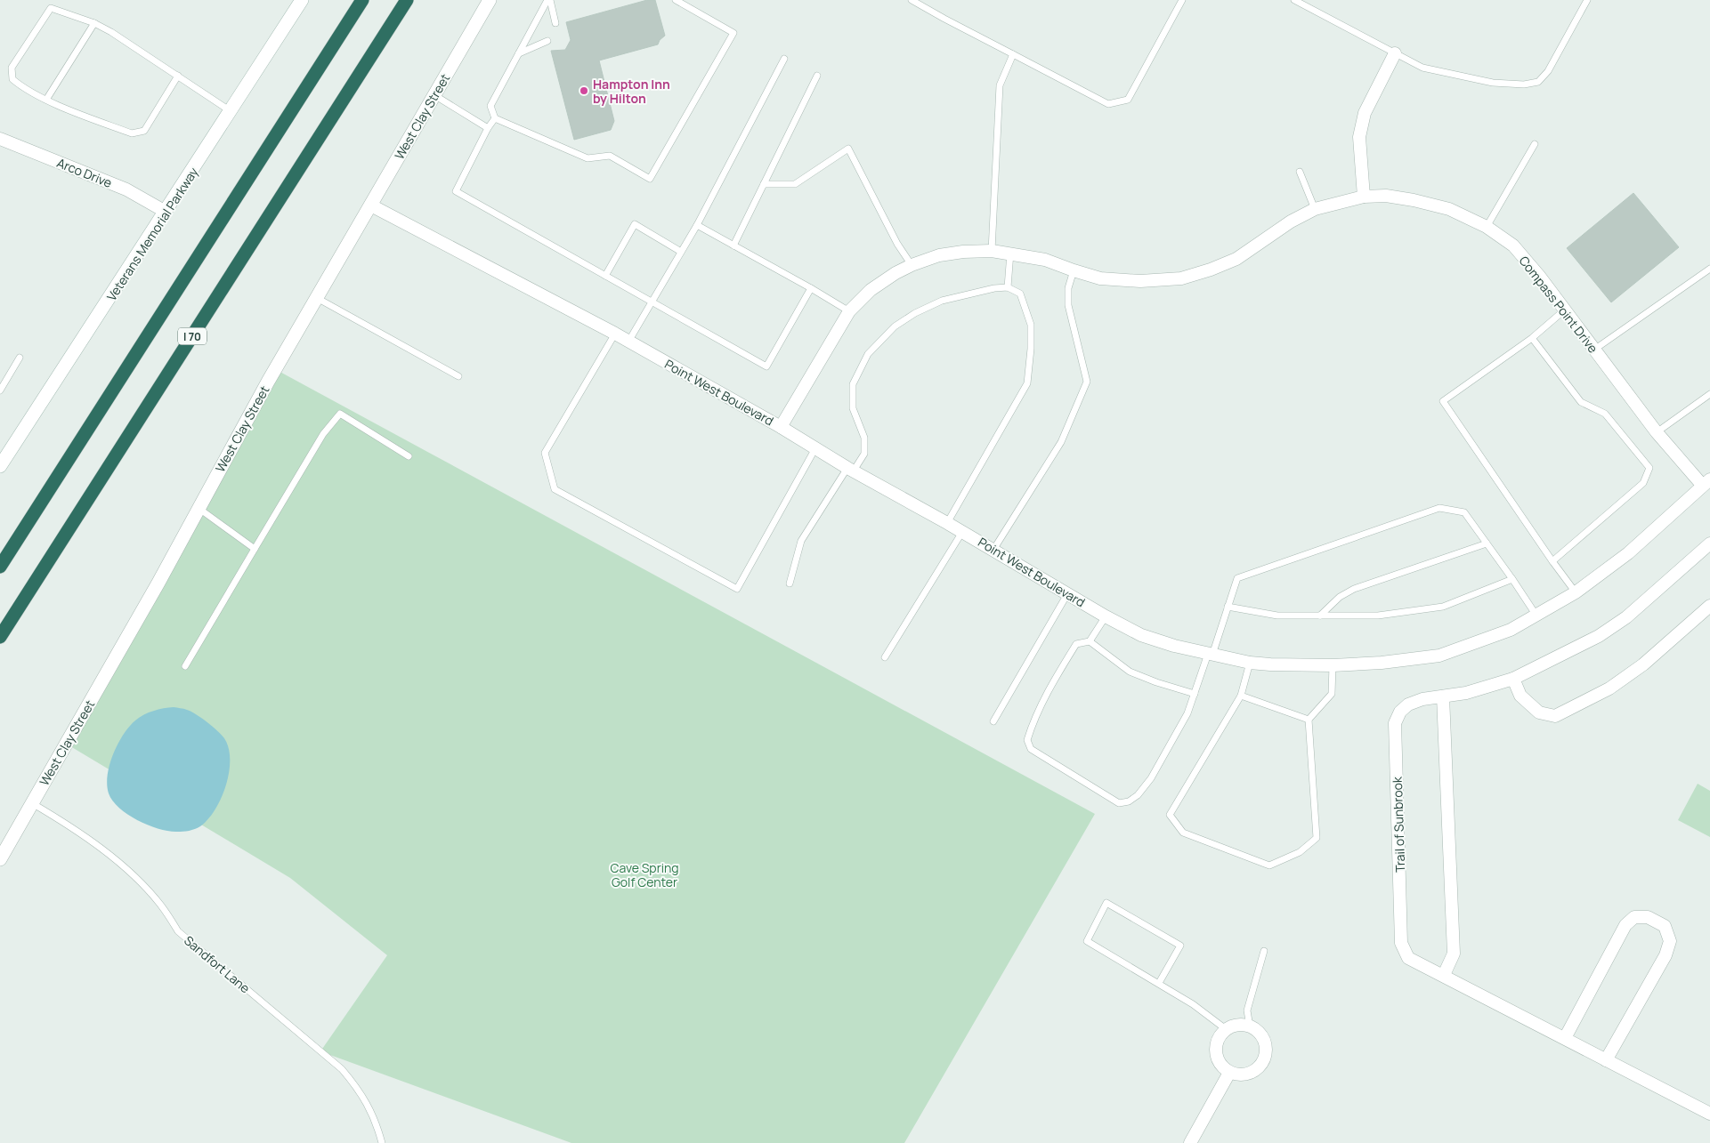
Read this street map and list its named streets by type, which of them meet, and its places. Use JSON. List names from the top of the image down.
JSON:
{
  "streets": {
    "highway": ["I 70"],
    "street": [
      "West Clay Street",
      "Arco Drive",
      "Veterans Memorial Parkway",
      "Compass Point Drive",
      "Point West Boulevard",
      "Trail of Sunbrook"
    ],
    "lane": ["Sandfort Lane"]
  },
  "crossings": [
    ["West Clay Street", "Point West Boulevard"],
    ["West Clay Street", "Sandfort Lane"],
    ["Arco Drive", "Veterans Memorial Parkway"],
    ["Compass Point Drive", "Point West Boulevard"]
  ],
  "parks": ["Cave Spring Golf Center"],
  "places": ["Hampton Inn by Hilton"]
}
